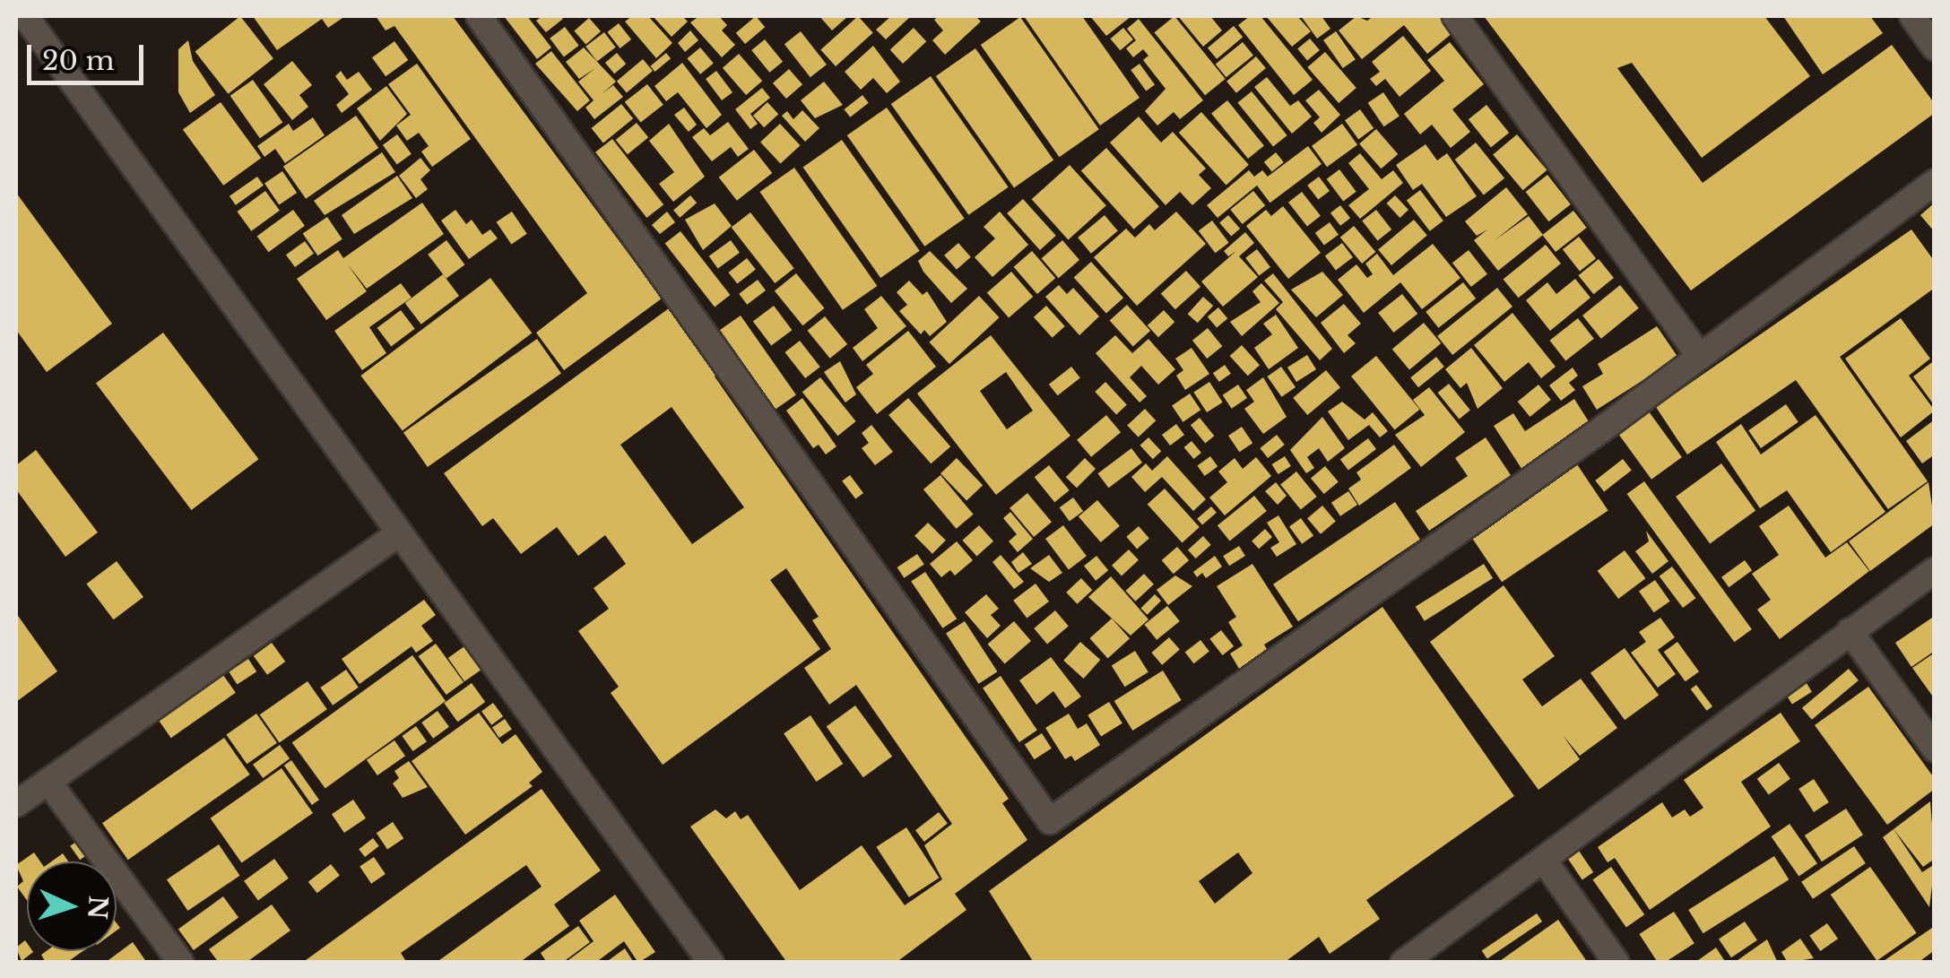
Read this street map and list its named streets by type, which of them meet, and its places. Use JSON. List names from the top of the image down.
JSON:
{
  "scale_bar": "20 m",
  "north": "right"
}
